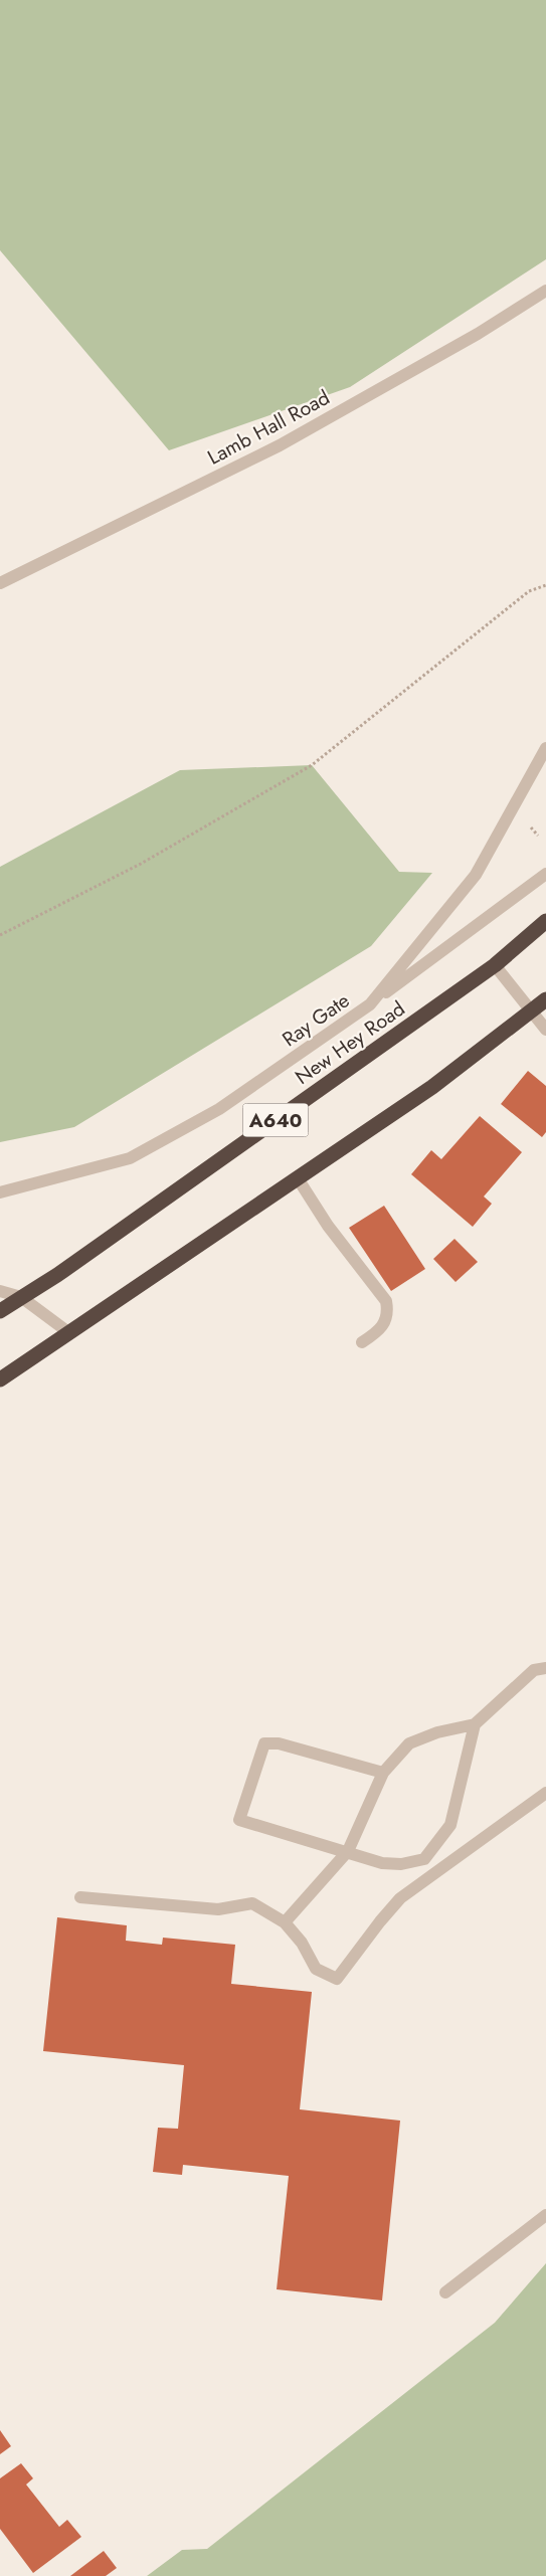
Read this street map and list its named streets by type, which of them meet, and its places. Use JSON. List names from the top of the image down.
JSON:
{
  "streets": {
    "highway": ["New Hey Road", "A640"],
    "street": ["Lamb Hall Road", "Ray Gate"]
  },
  "crossings": [
    ["Ray Gate", "New Hey Road"]
  ]
}
